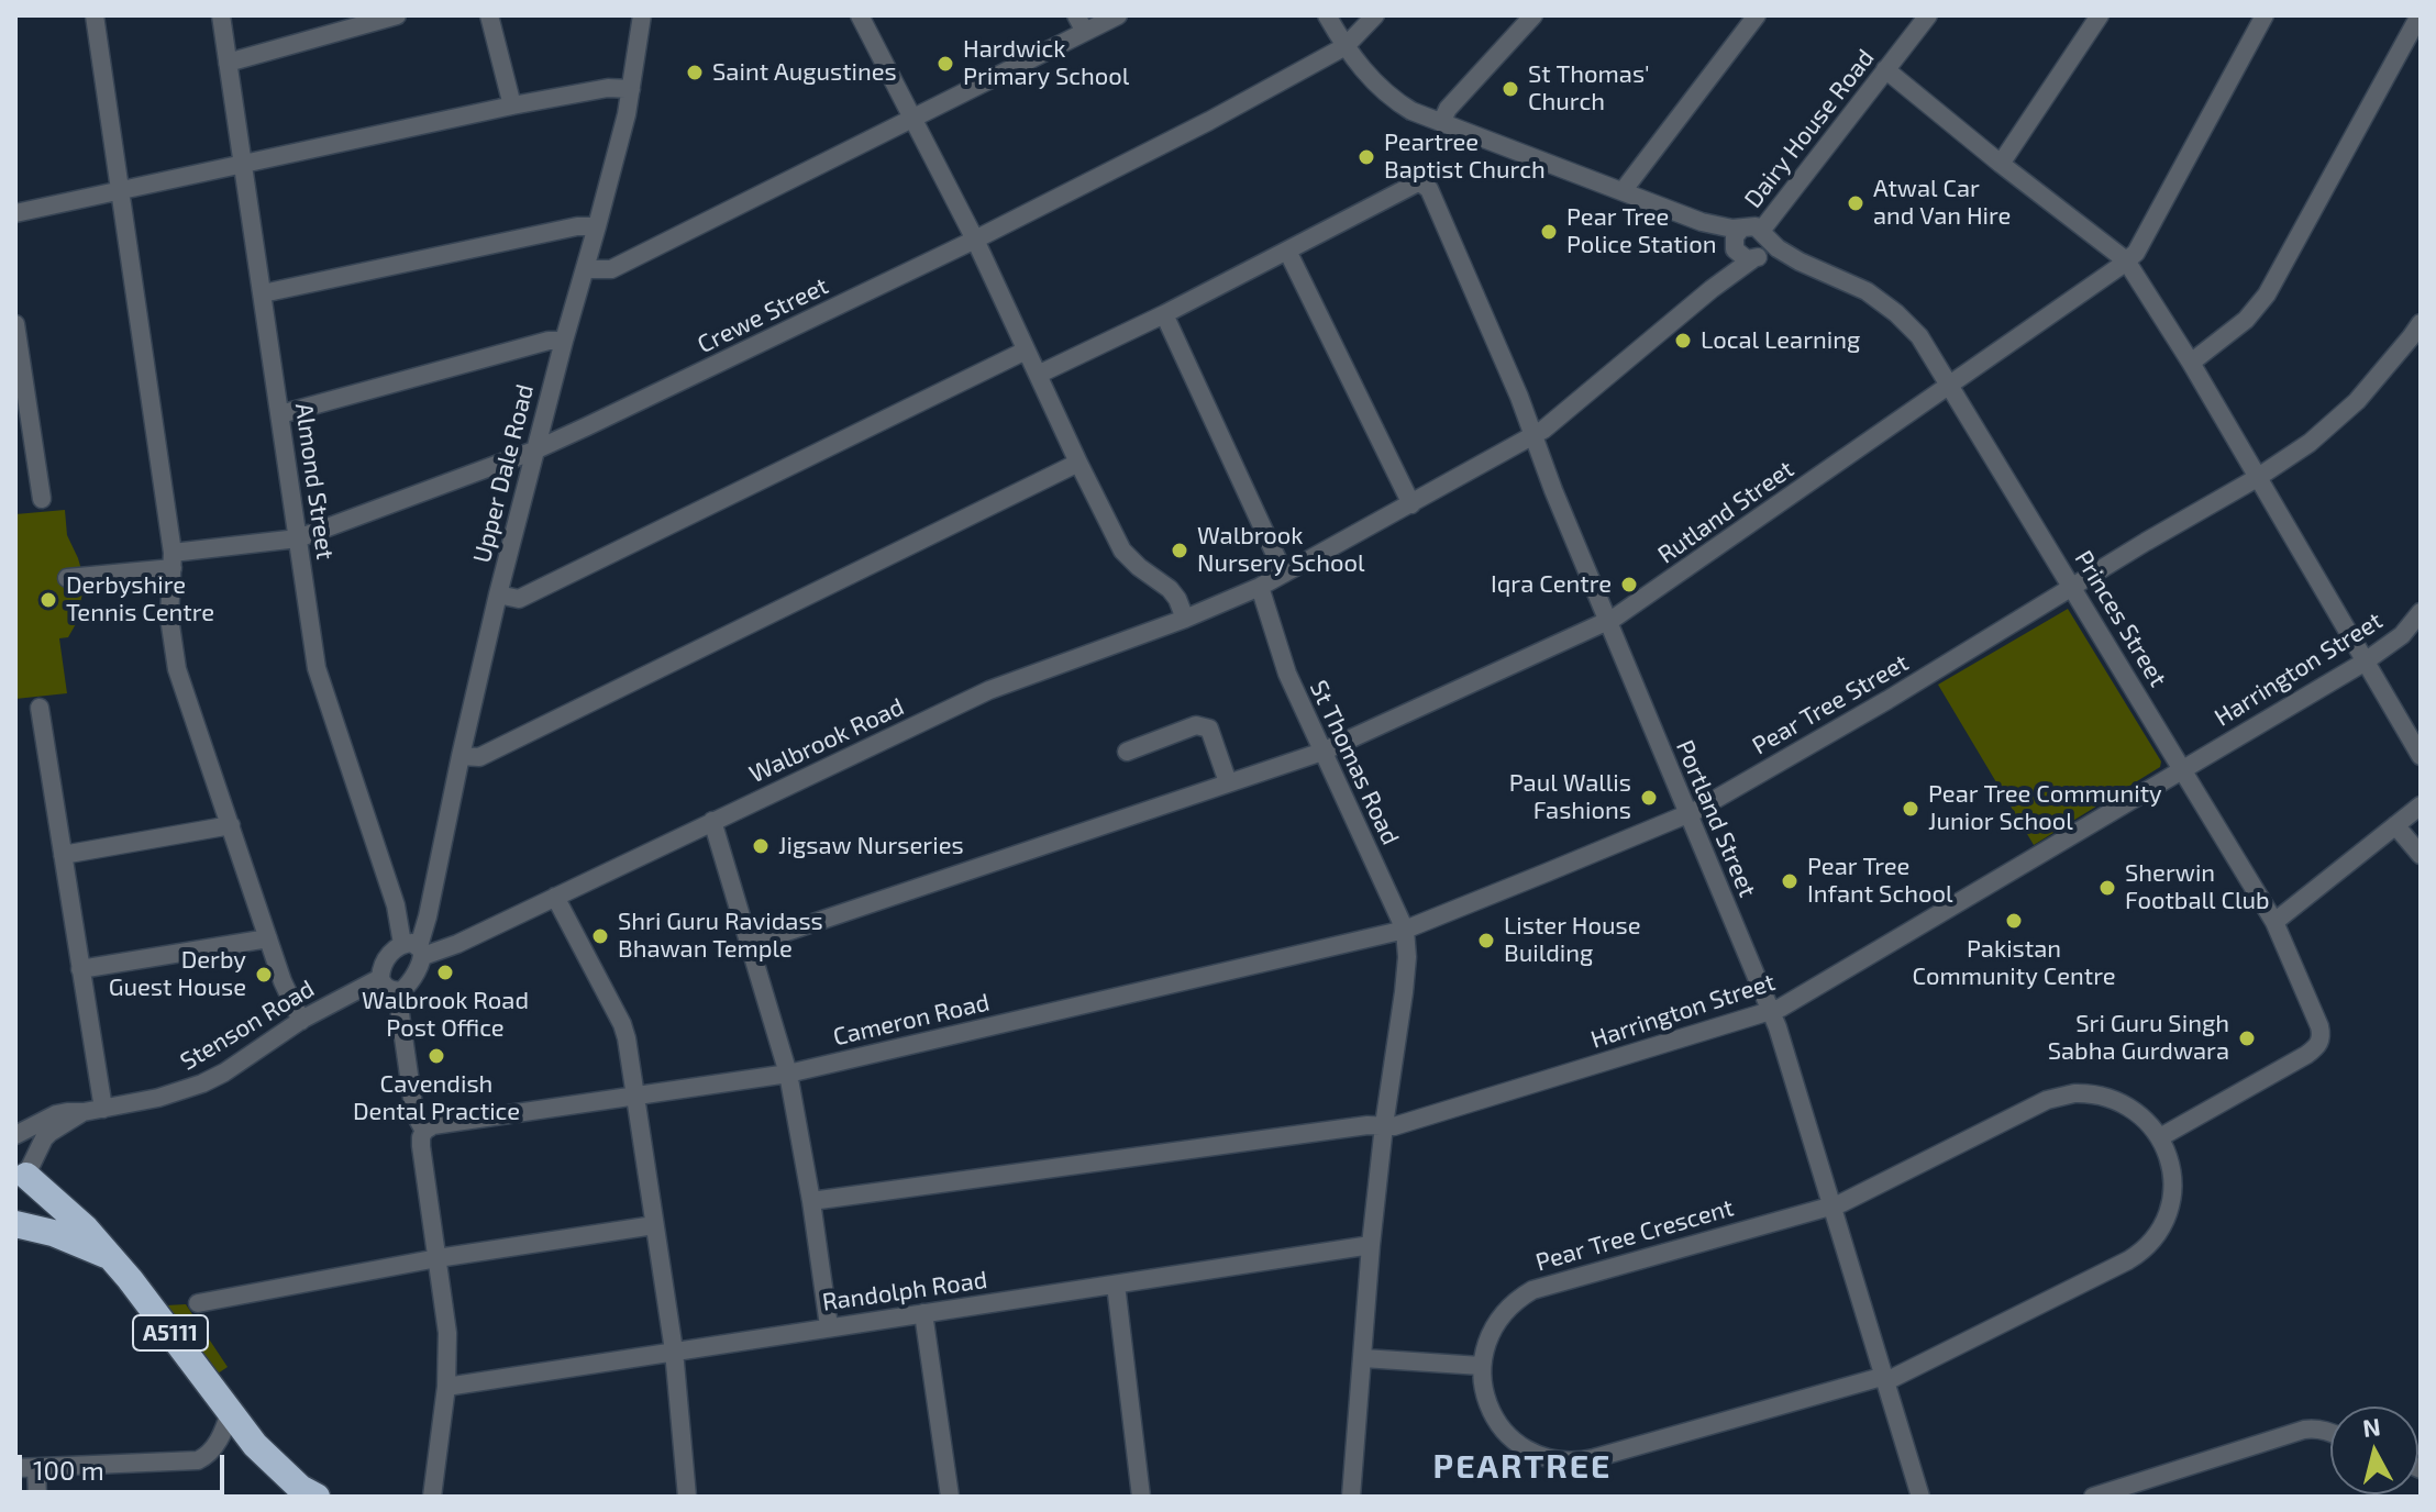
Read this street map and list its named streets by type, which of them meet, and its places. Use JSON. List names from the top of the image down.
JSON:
{
  "streets": {
    "highway": ["A5111"],
    "street": [
      "Dairy House Road",
      "Crewe Street",
      "Upper Dale Road",
      "Almond Street",
      "Rutland Street",
      "Princes Street",
      "Harrington Street",
      "Pear Tree Street",
      "Walbrook Road",
      "St Thomas Road",
      "Portland Street",
      "Cameron Road",
      "Stenson Road",
      "Pear Tree Crescent",
      "Randolph Road"
    ]
  },
  "crossings": [
    ["Dairy House Road", "Princes Street"],
    ["Crewe Street", "Upper Dale Road"],
    ["Crewe Street", "Almond Street"],
    ["Upper Dale Road", "Almond Street"],
    ["Upper Dale Road", "Walbrook Road"],
    ["Upper Dale Road", "Stenson Road"],
    ["Almond Street", "Walbrook Road"],
    ["Almond Street", "Stenson Road"],
    ["Rutland Street", "Princes Street"],
    ["Rutland Street", "St Thomas Road"],
    ["Rutland Street", "Portland Street"],
    ["Princes Street", "Harrington Street"],
    ["Princes Street", "Pear Tree Street"],
    ["Princes Street", "Pear Tree Crescent"],
    ["Harrington Street", "St Thomas Road"],
    ["Harrington Street", "Portland Street"],
    ["Pear Tree Street", "St Thomas Road"],
    ["Pear Tree Street", "Portland Street"],
    ["Pear Tree Street", "Cameron Road"],
    ["Walbrook Road", "St Thomas Road"],
    ["Walbrook Road", "Stenson Road"],
    ["St Thomas Road", "Cameron Road"],
    ["St Thomas Road", "Randolph Road"],
    ["Portland Street", "Pear Tree Crescent"],
    ["Stenson Road", "A5111"]
  ],
  "districts": ["PEARTREE"],
  "places": [
    "Hardwick Primary School",
    "Saint Augustines",
    "St Thomas' Church",
    "Peartree Baptist Church",
    "Atwal Car and Van Hire",
    "Pear Tree Police Station",
    "Local Learning",
    "Walbrook Nursery School",
    "Iqra Centre",
    "Derbyshire Tennis Centre",
    "Paul Wallis Fashions",
    "Pear Tree Community Junior School",
    "Jigsaw Nurseries",
    "Pear Tree Infant School",
    "Sherwin Football Club",
    "Pakistan Community Centre",
    "Shri Guru Ravidass Bhawan Temple",
    "Lister House Building",
    "Walbrook Road Post Office",
    "Derby Guest House",
    "Sri Guru Singh Sabha Gurdwara",
    "Cavendish Dental Practice"
  ],
  "scale_bar": "100 m",
  "north": "top"
}
